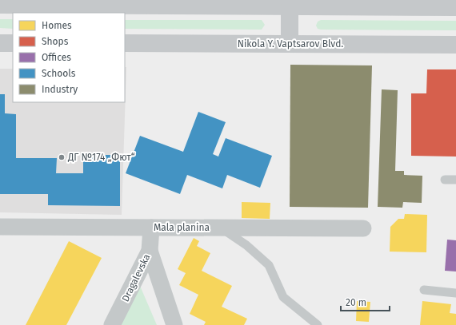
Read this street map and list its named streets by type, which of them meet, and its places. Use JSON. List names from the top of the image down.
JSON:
{
  "streets": {
    "main road": ["Nikola Y. Vaptsarov Blvd."],
    "street": ["Mala planina", "Dragalevska"]
  },
  "crossings": [
    ["Mala planina", "Dragalevska"]
  ],
  "places": ["ДГ №174 „Фют“"],
  "legend": [
    "Homes",
    "Shops",
    "Offices",
    "Schools",
    "Industry"
  ],
  "scale_bar": "20 m"
}
